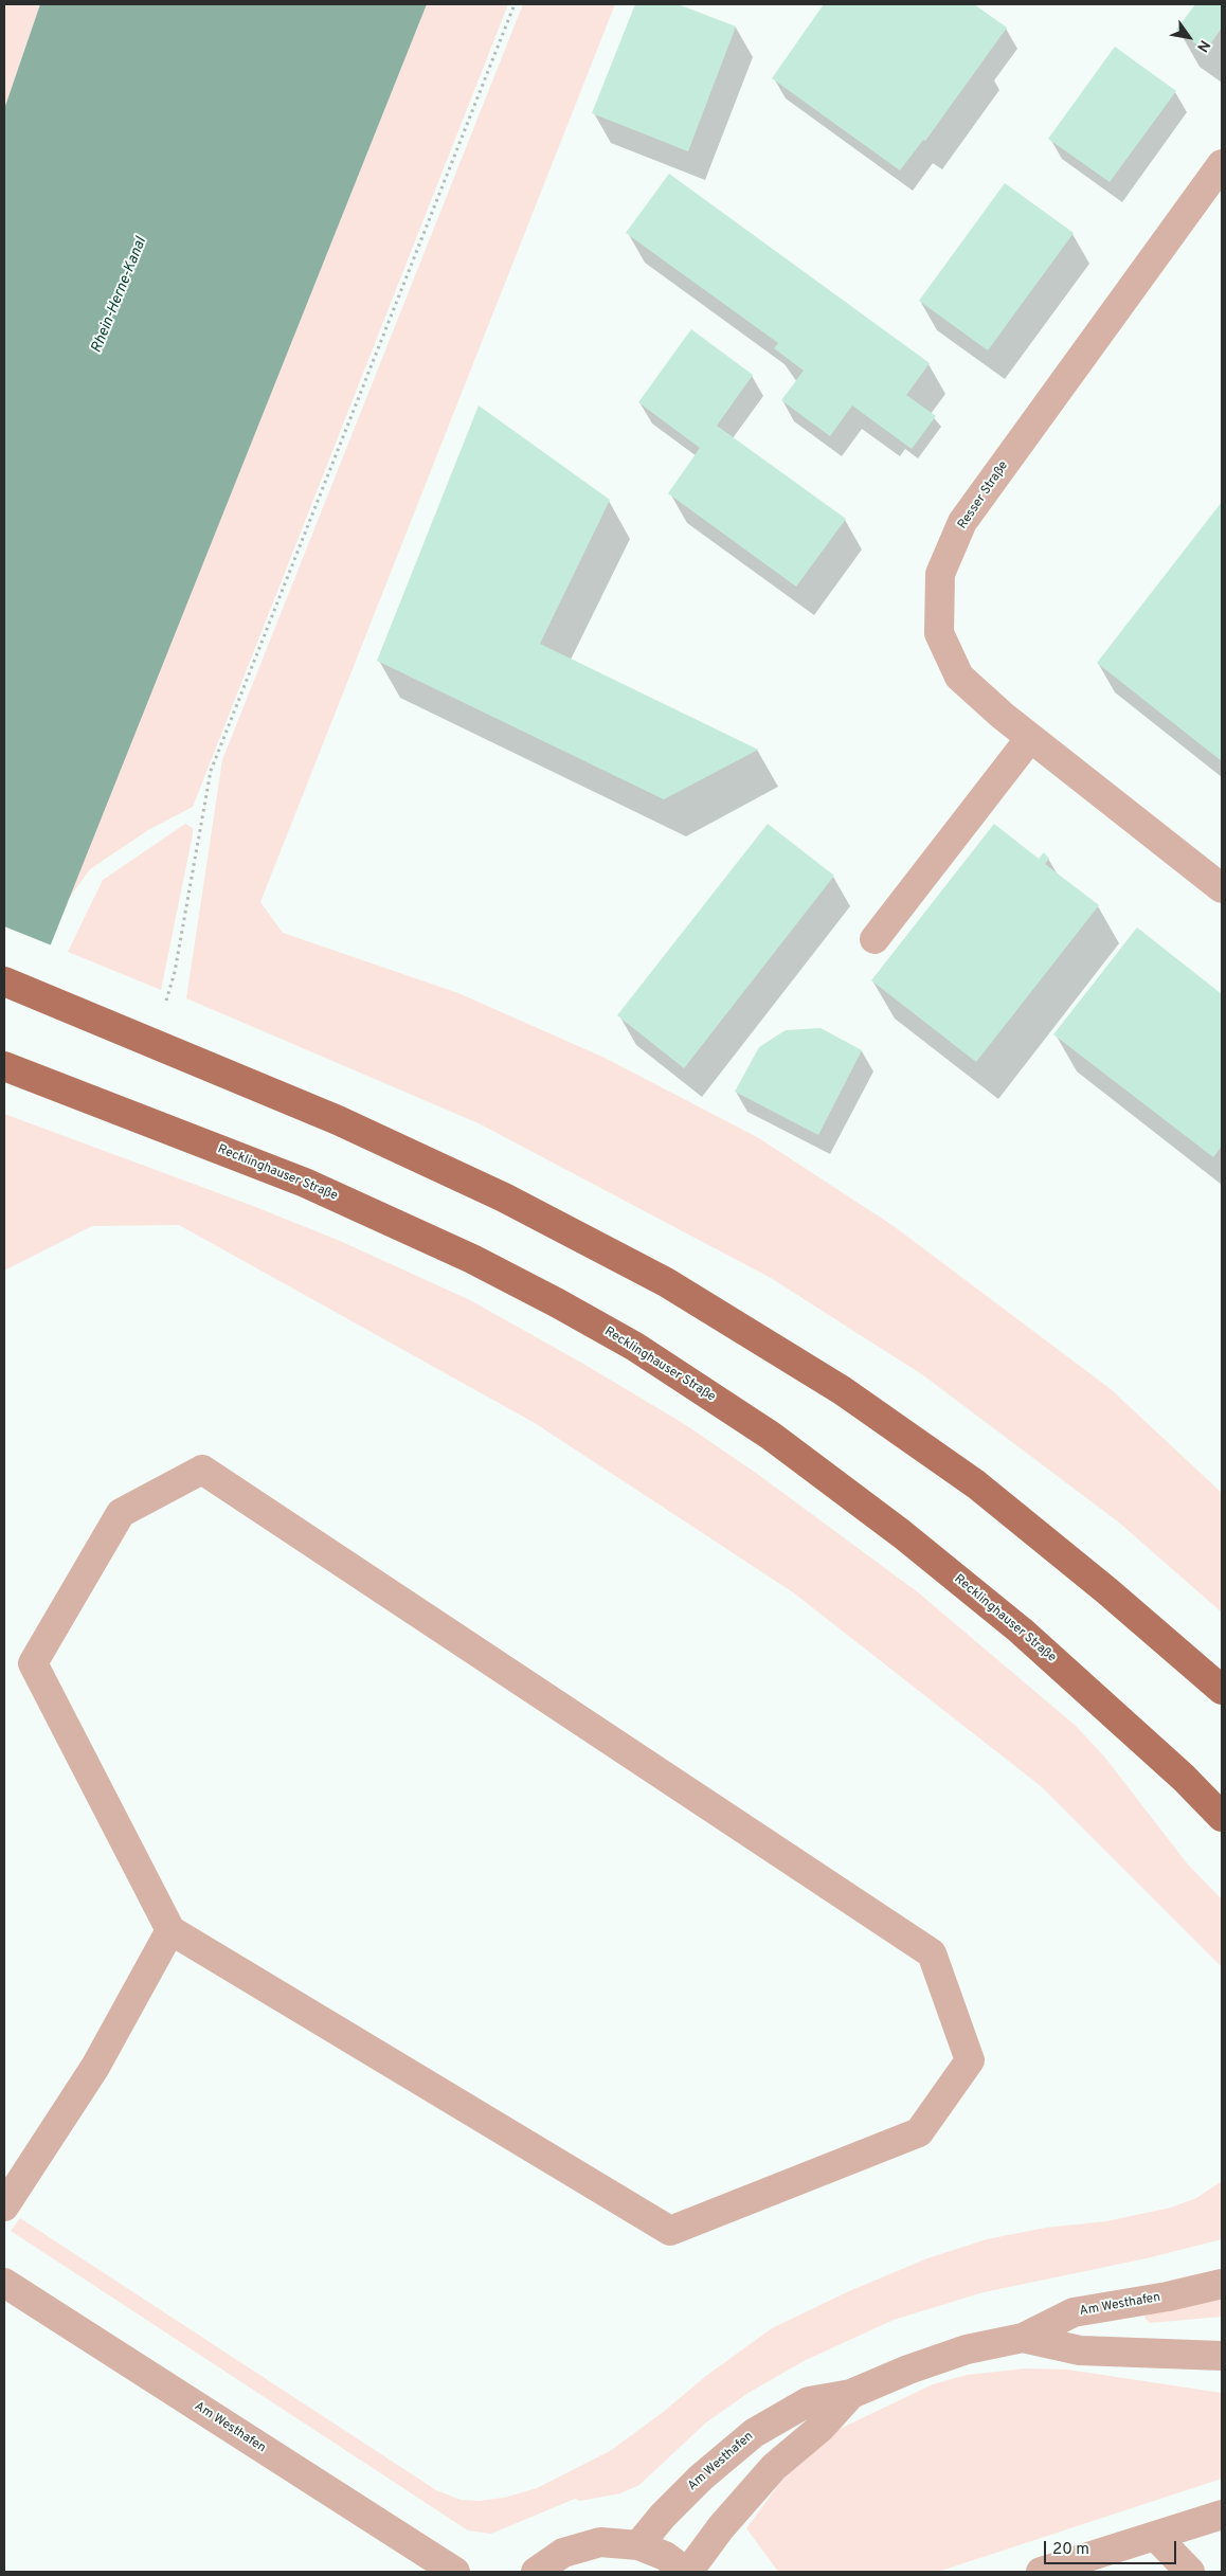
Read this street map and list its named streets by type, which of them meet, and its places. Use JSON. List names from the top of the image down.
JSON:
{
  "streets": {
    "main road": ["Recklinghauser Straße"],
    "street": ["Resser Straße", "Am Westhafen"]
  },
  "water": ["Rhein-Herne-Kanal"],
  "scale_bar": "20 m",
  "north": "bottom right"
}
